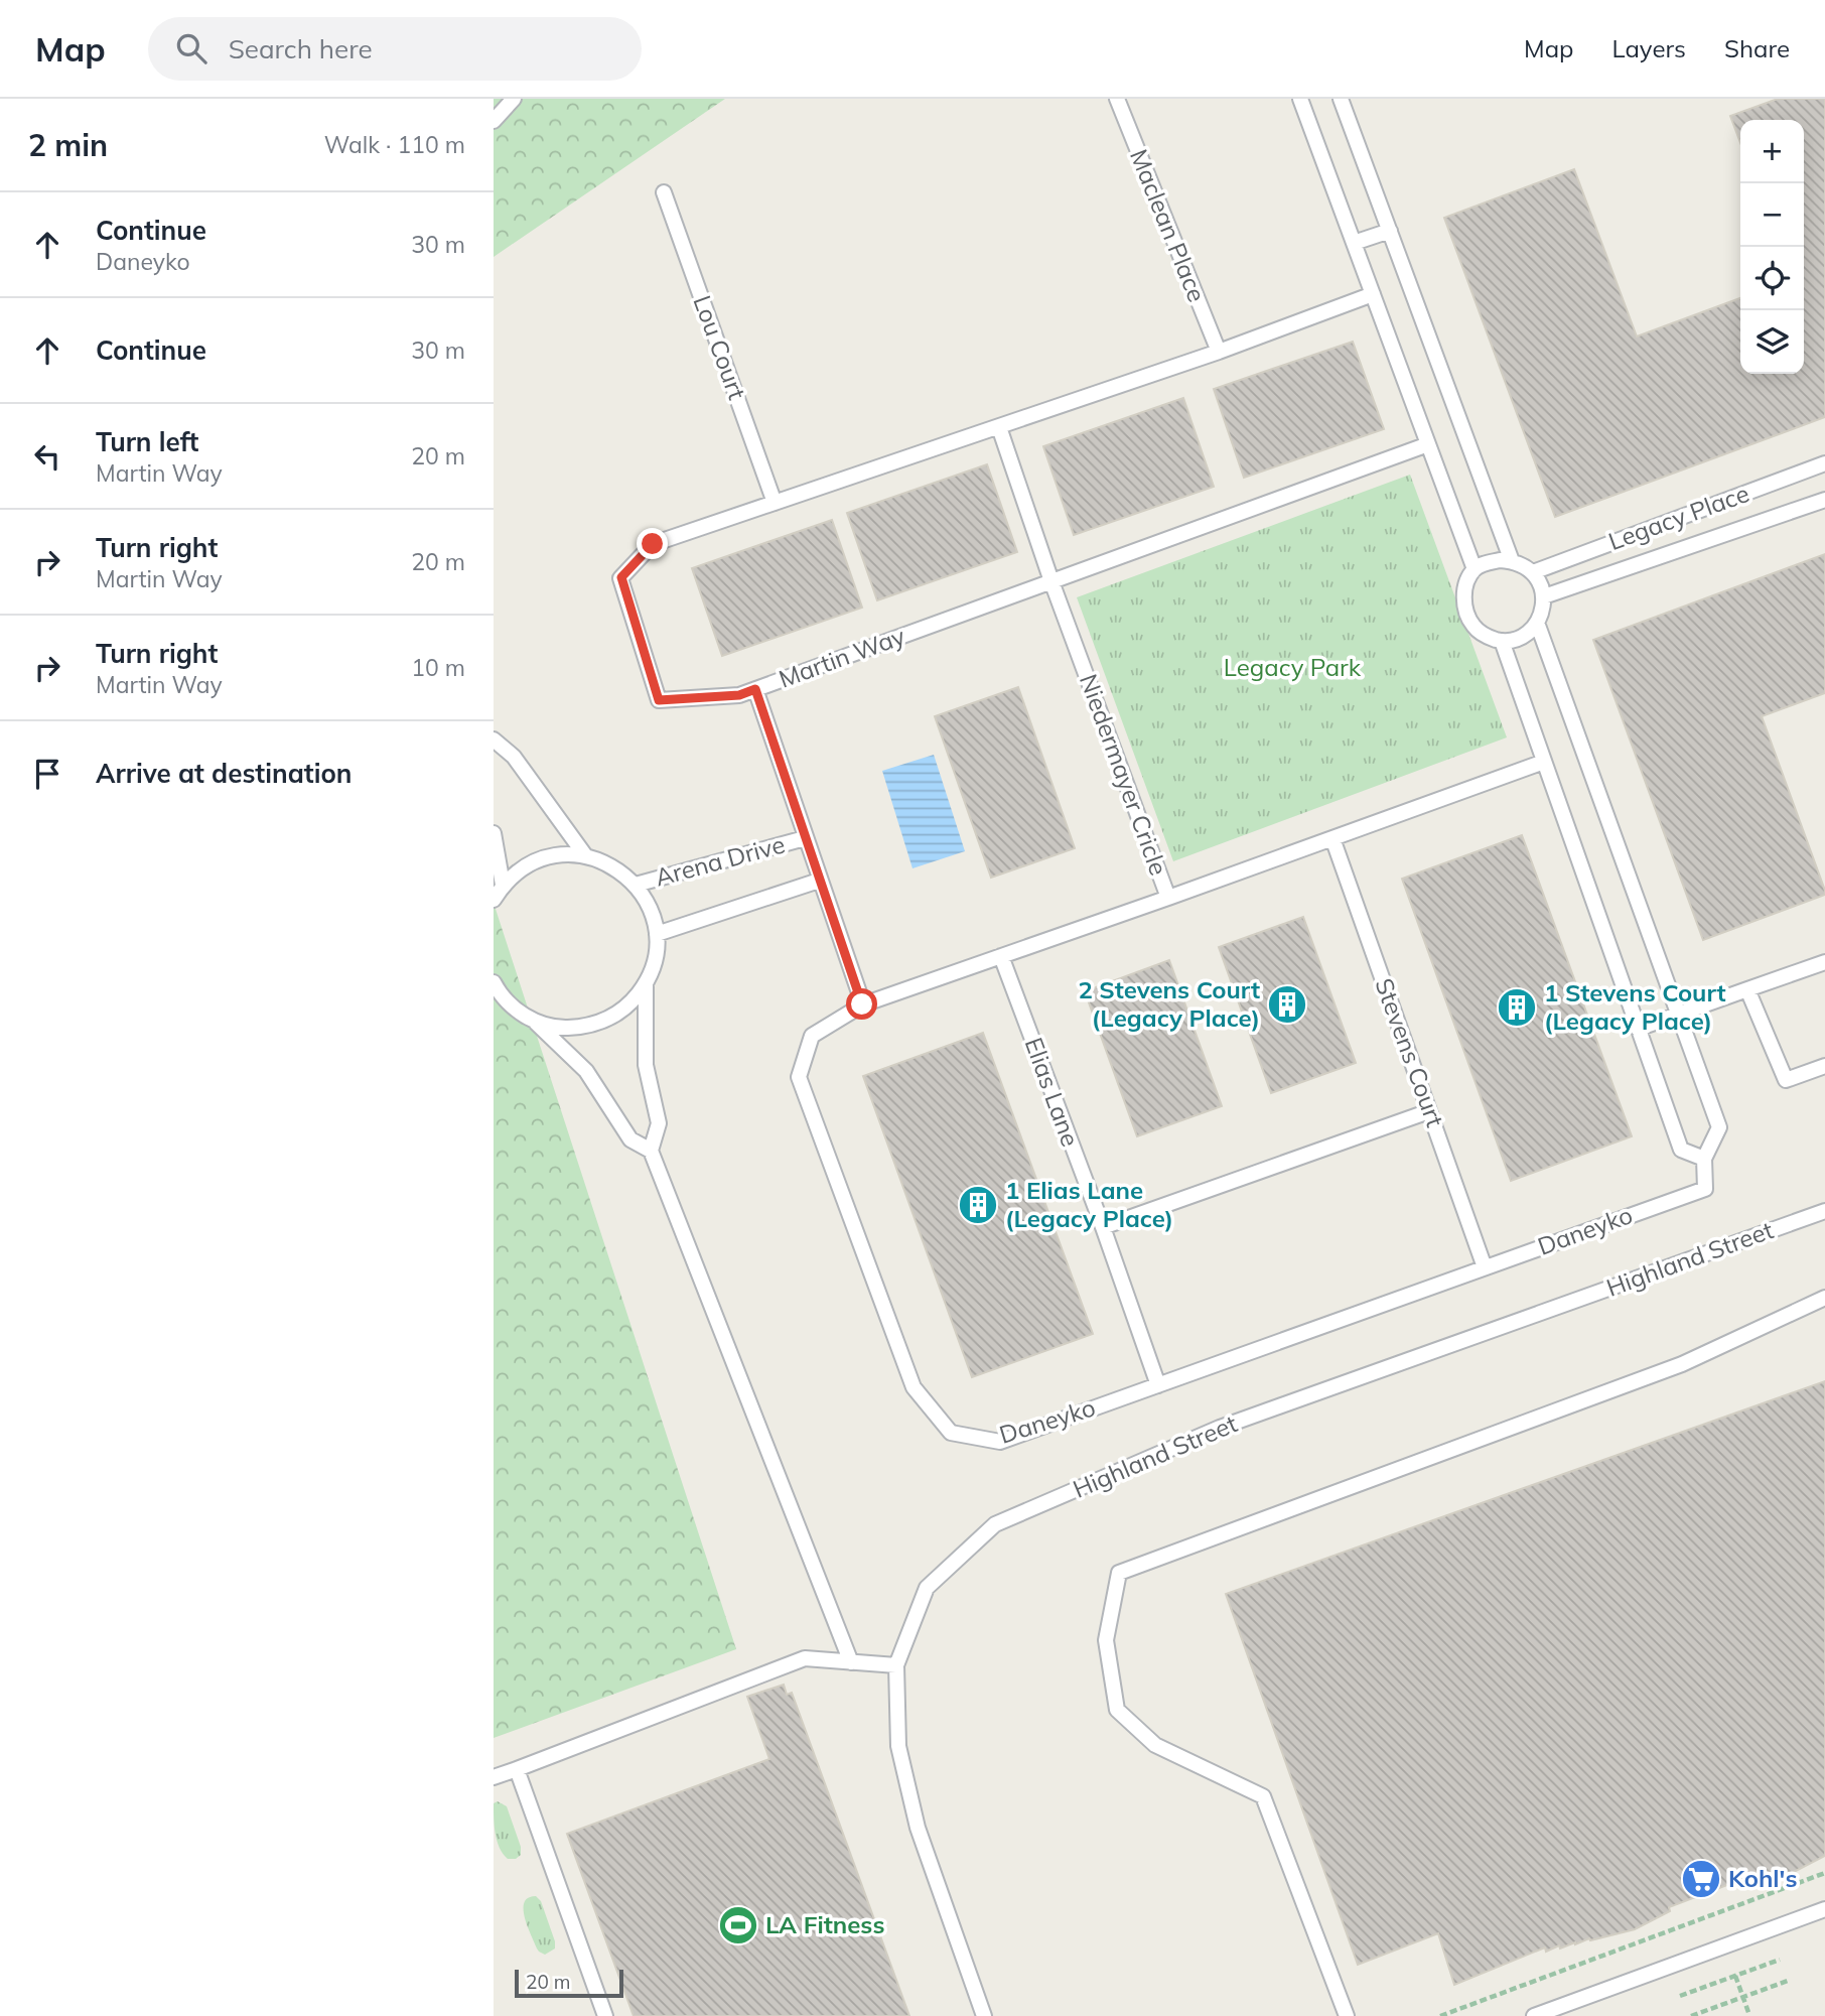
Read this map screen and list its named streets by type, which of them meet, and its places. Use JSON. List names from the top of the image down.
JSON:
{
  "streets": {
    "lane": [
      "Maclean Place",
      "Lou Court",
      "Legacy Place",
      "Martin Way",
      "Niedermayer Cricle",
      "Arena Drive",
      "Stevens Court",
      "Elias Lane",
      "Daneyko",
      "Highland Street"
    ]
  },
  "crossings": [
    ["Maclean Place", "Martin Way"],
    ["Lou Court", "Martin Way"],
    ["Martin Way", "Niedermayer Cricle"],
    ["Niedermayer Cricle", "Elias Lane"],
    ["Niedermayer Cricle", "Daneyko"],
    ["Stevens Court", "Daneyko"],
    ["Elias Lane", "Daneyko"]
  ],
  "parks": ["Legacy Park"],
  "places": {
    "building": ["2 Stevens Court (Legacy Place)", "1 Stevens Court (Legacy Place)", "1 Elias Lane (Legacy Place)"],
    "supermarket": ["Kohl's"],
    "sports": ["LA Fitness"]
  },
  "scale_bar": "20 m",
  "page": {
    "header": "Map",
    "search": "Search here",
    "nav": ["Map", "Layers", "Share"],
    "heading": ["2 min", "Walk · 110 m"],
    "map_buttons": ["+", "−"],
    "list": [
      ["Continue", "Daneyko", "30 m"],
      ["Continue", "30 m"],
      ["Turn left", "Martin Way", "20 m"],
      ["Turn right", "Martin Way", "20 m"],
      ["Turn right", "Martin Way", "10 m"],
      "Arrive at destination"
    ],
    "scale": "20 m"
  }
}
